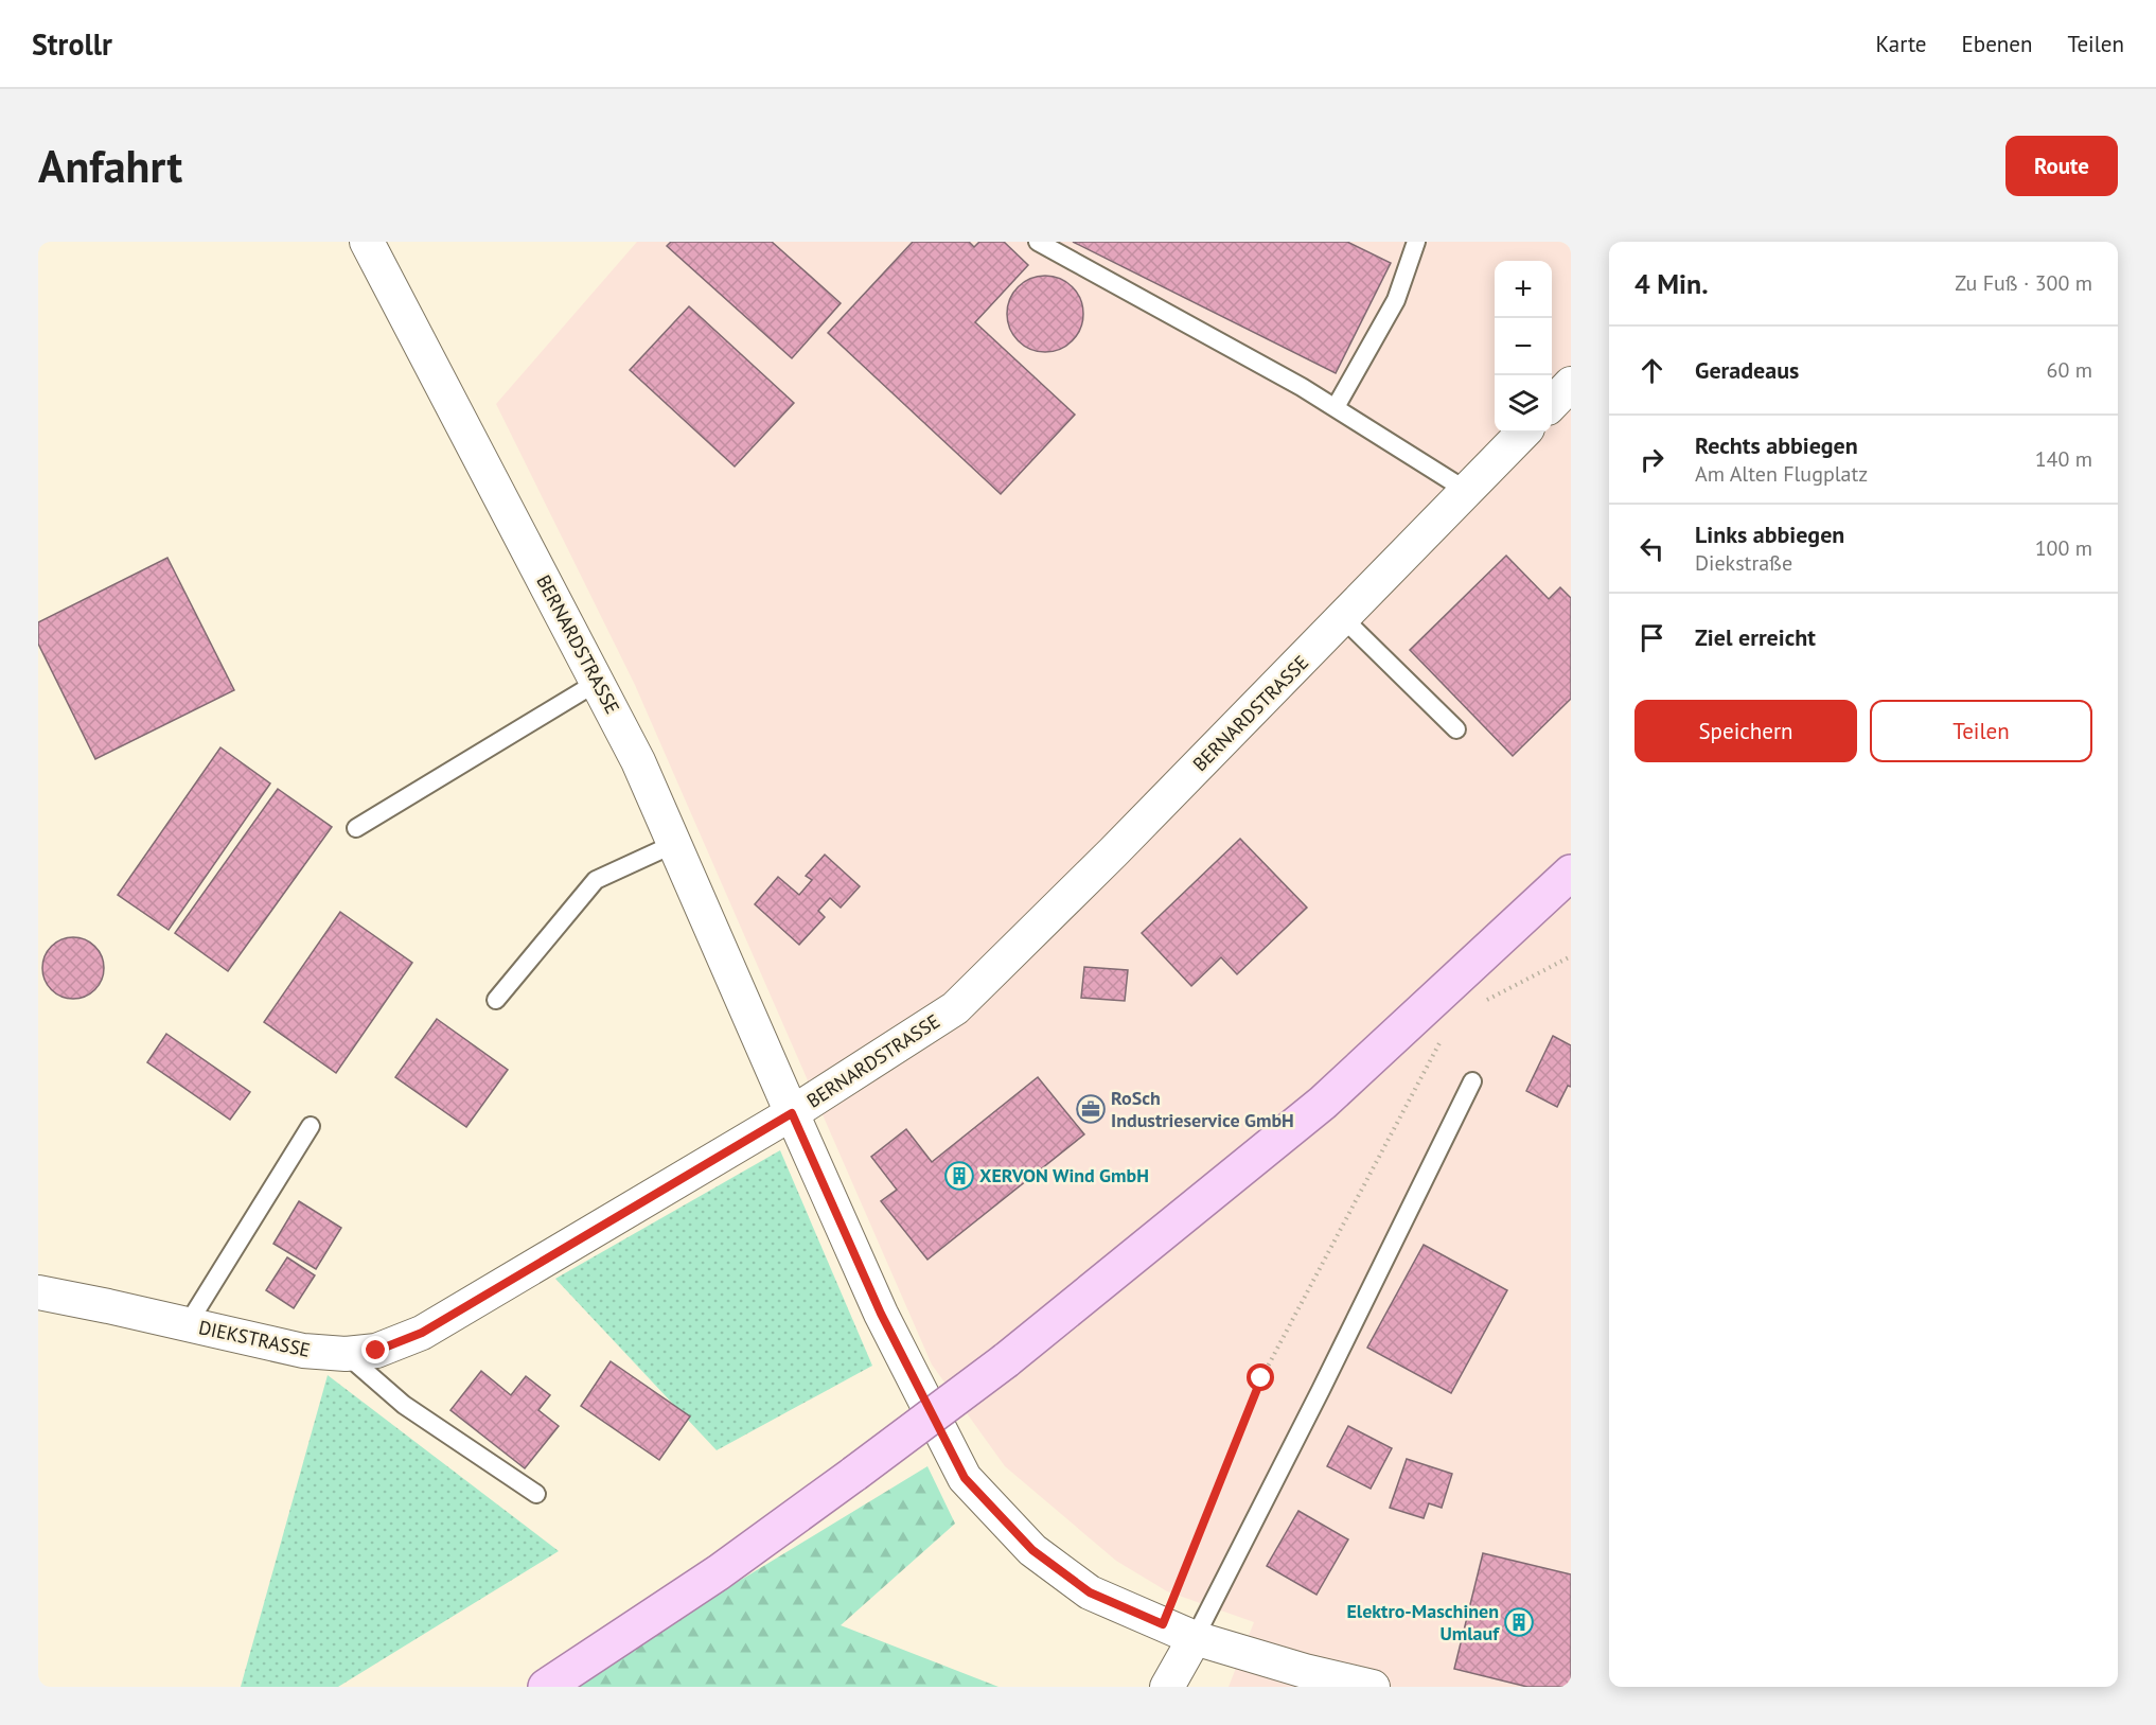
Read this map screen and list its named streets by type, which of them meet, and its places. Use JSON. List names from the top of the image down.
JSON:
{
  "streets": {
    "street": ["BERNARDSTRASSE", "DIEKSTRASSE"]
  },
  "crossings": [
    ["BERNARDSTRASSE", "DIEKSTRASSE"]
  ],
  "places": {
    "office": ["RoSch Industrieservice GmbH"],
    "building": ["XERVON Wind GmbH", "Elektro-Maschinen Umlauf"]
  },
  "page": {
    "header": "Strollr",
    "nav": ["Karte", "Ebenen", "Teilen"],
    "buttons": [
      "Route",
      ["Speichern", "Teilen"]
    ],
    "title": "Anfahrt",
    "heading": ["4 Min.", "Zu Fuß · 300 m"],
    "map_buttons": ["+", "−"],
    "list": [
      ["Geradeaus", "60 m"],
      ["Rechts abbiegen", "Am Alten Flugplatz", "140 m"],
      ["Links abbiegen", "Diekstraße", "100 m"],
      "Ziel erreicht"
    ]
  }
}
